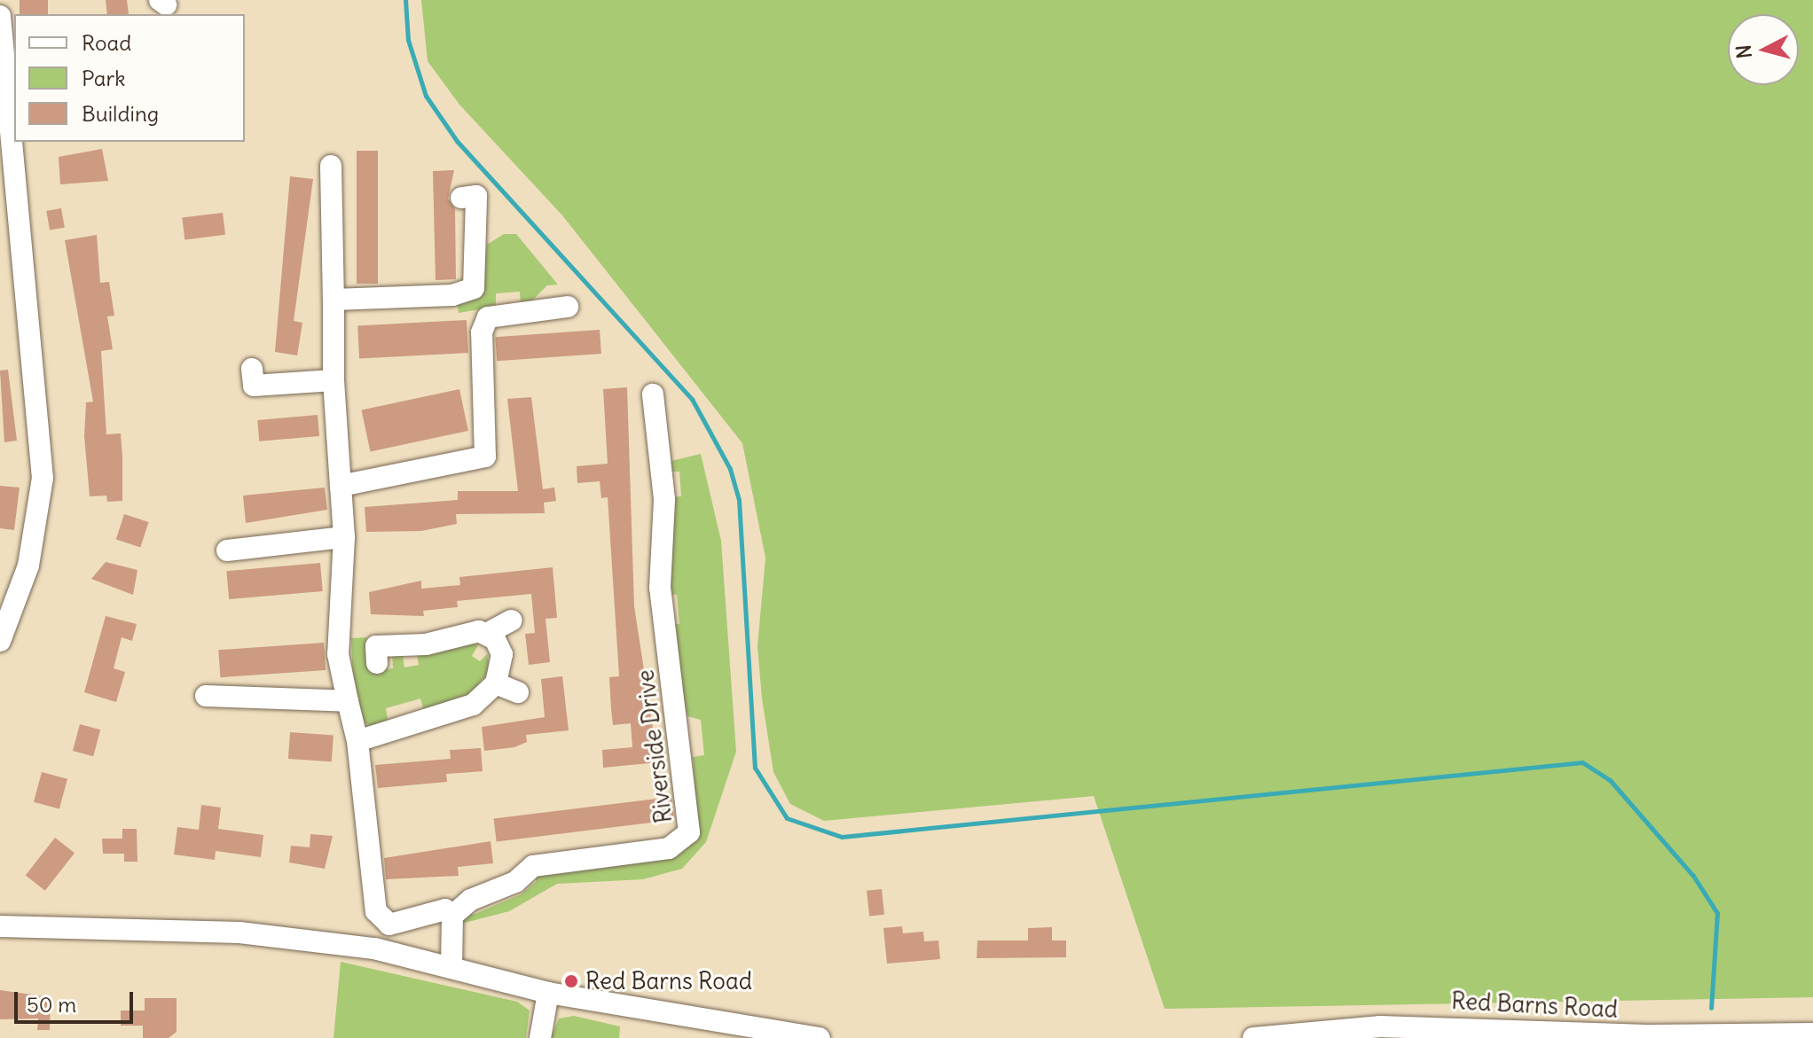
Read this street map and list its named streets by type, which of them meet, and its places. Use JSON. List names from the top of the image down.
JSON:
{
  "streets": {
    "street": ["Riverside Drive", "Red Barns Road"]
  },
  "places": ["Red Barns Road"],
  "legend": ["Road", "Park", "Building"],
  "scale_bar": "50 m",
  "north": "left"
}
